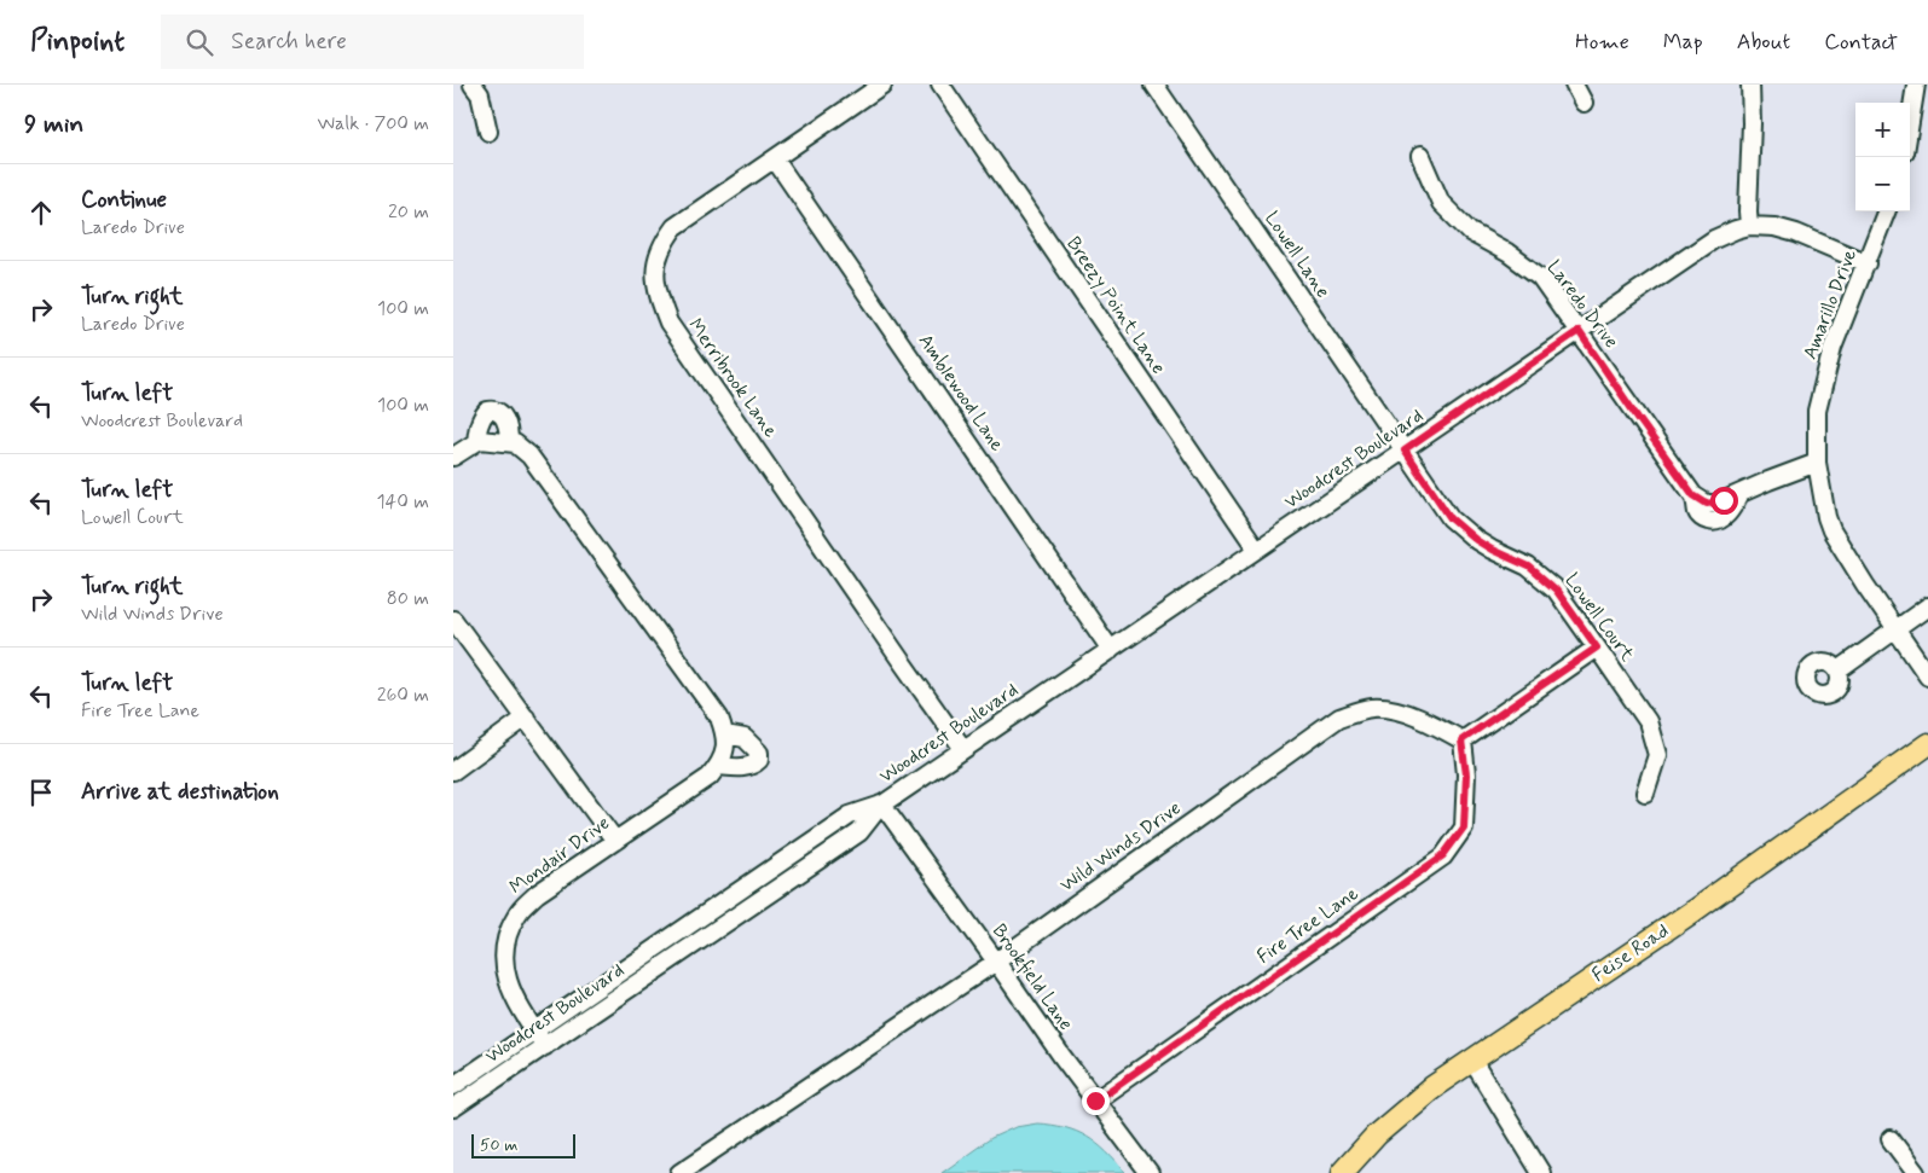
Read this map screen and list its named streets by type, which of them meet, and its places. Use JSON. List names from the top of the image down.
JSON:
{
  "streets": {
    "main road": ["Feise Road"],
    "street": [
      "Lowell Lane",
      "Laredo Drive",
      "Amarillo Drive",
      "Breezy Point Lane",
      "Merribrook Lane",
      "Amblewood Lane",
      "Woodcrest Boulevard",
      "Lowell Court",
      "Wild Winds Drive",
      "Mondair Drive",
      "Fire Tree Lane",
      "Brookfield Lane"
    ]
  },
  "crossings": [
    ["Lowell Lane", "Woodcrest Boulevard"],
    ["Lowell Lane", "Lowell Court"],
    ["Laredo Drive", "Amarillo Drive"],
    ["Laredo Drive", "Woodcrest Boulevard"],
    ["Amarillo Drive", "Woodcrest Boulevard"],
    ["Breezy Point Lane", "Woodcrest Boulevard"],
    ["Merribrook Lane", "Amblewood Lane"],
    ["Merribrook Lane", "Woodcrest Boulevard"],
    ["Amblewood Lane", "Woodcrest Boulevard"],
    ["Woodcrest Boulevard", "Lowell Court"],
    ["Woodcrest Boulevard", "Mondair Drive"],
    ["Woodcrest Boulevard", "Brookfield Lane"],
    ["Wild Winds Drive", "Fire Tree Lane"],
    ["Wild Winds Drive", "Brookfield Lane"],
    ["Fire Tree Lane", "Brookfield Lane"]
  ],
  "scale_bar": "50 m",
  "page": {
    "header": "Pinpoint",
    "search": "Search here",
    "nav": [
      "Home",
      "Map",
      "About",
      "Contact"
    ],
    "heading": ["9 min", "Walk · 700 m"],
    "map_buttons": ["+", "−"],
    "list": [
      ["Continue", "Laredo Drive", "20 m"],
      ["Turn right", "Laredo Drive", "100 m"],
      ["Turn left", "Woodcrest Boulevard", "100 m"],
      ["Turn left", "Lowell Court", "140 m"],
      ["Turn right", "Wild Winds Drive", "80 m"],
      ["Turn left", "Fire Tree Lane", "260 m"],
      "Arrive at destination"
    ],
    "scale": "50 m"
  }
}
